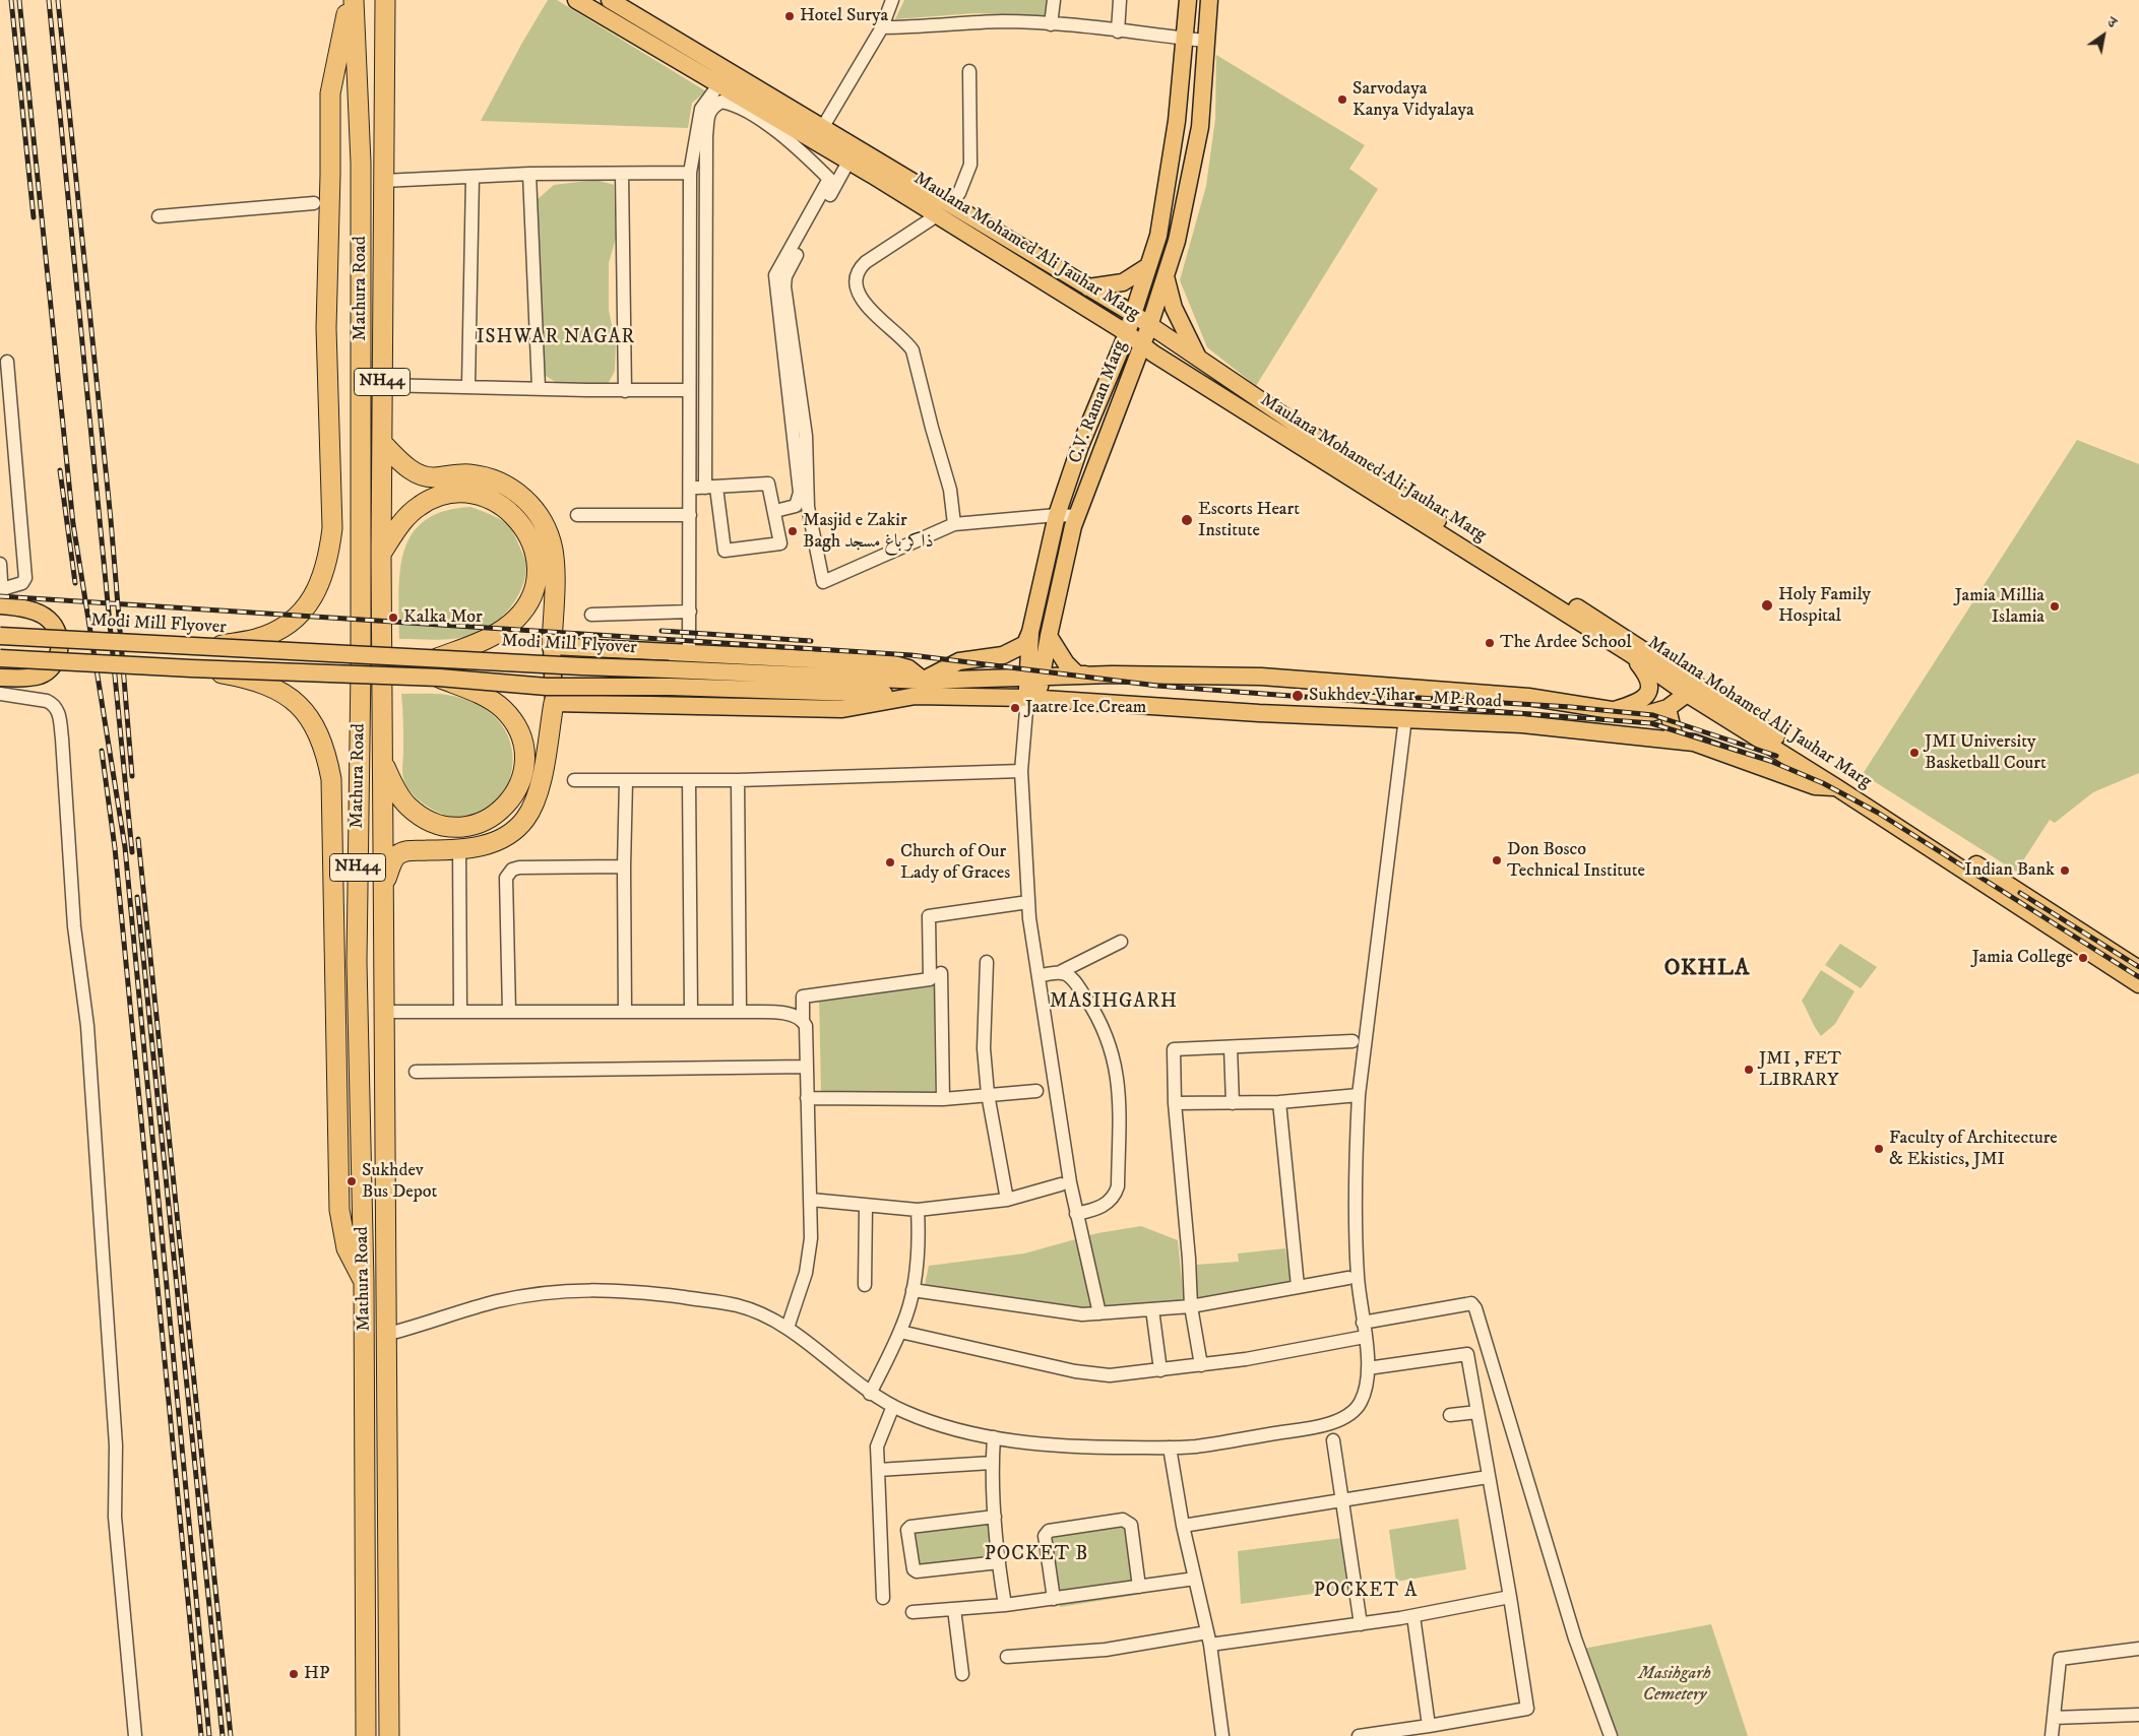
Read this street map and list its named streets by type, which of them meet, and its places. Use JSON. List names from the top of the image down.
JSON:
{
  "streets": {
    "highway": ["Mathura Road", "NH44"],
    "main road": [
      "Maulana Mohamed Ali Jauhar Marg",
      "C.V. Raman Marg",
      "Modi Mill Flyover",
      "MP Road"
    ]
  },
  "crossings": [
    ["Maulana Mohamed Ali Jauhar Marg", "C.V. Raman Marg"],
    ["Maulana Mohamed Ali Jauhar Marg", "MP Road"],
    ["C.V. Raman Marg", "Modi Mill Flyover"],
    ["C.V. Raman Marg", "MP Road"],
    ["Modi Mill Flyover", "MP Road"]
  ],
  "districts": [
    "ISHWAR NAGAR",
    "OKHLA",
    "MASIHGARH",
    "POCKET B",
    "POCKET A"
  ],
  "parks": ["Masihgarh Cemetery"],
  "places": [
    "Hotel Surya",
    "Sarvodaya Kanya Vidyalaya",
    "Escorts Heart Institute",
    "Masjid e Zakir Bagh ذاکر باغ مسجد",
    "Holy Family Hospital",
    "Jamia Millia Islamia",
    "Kalka Mor",
    "The Ardee School",
    "Sukhdev Vihar",
    "Jaatre Ice Cream",
    "JMI University Basketball Court",
    "Don Bosco Technical Institute",
    "Church of Our Lady of Graces",
    "Indian Bank",
    "Jamia College",
    "JMI , FET LIBRARY",
    "Faculty of Architecture & Ekistics, JMI",
    "Sukhdev Bus Depot",
    "HP"
  ],
  "north": "top right"
}
